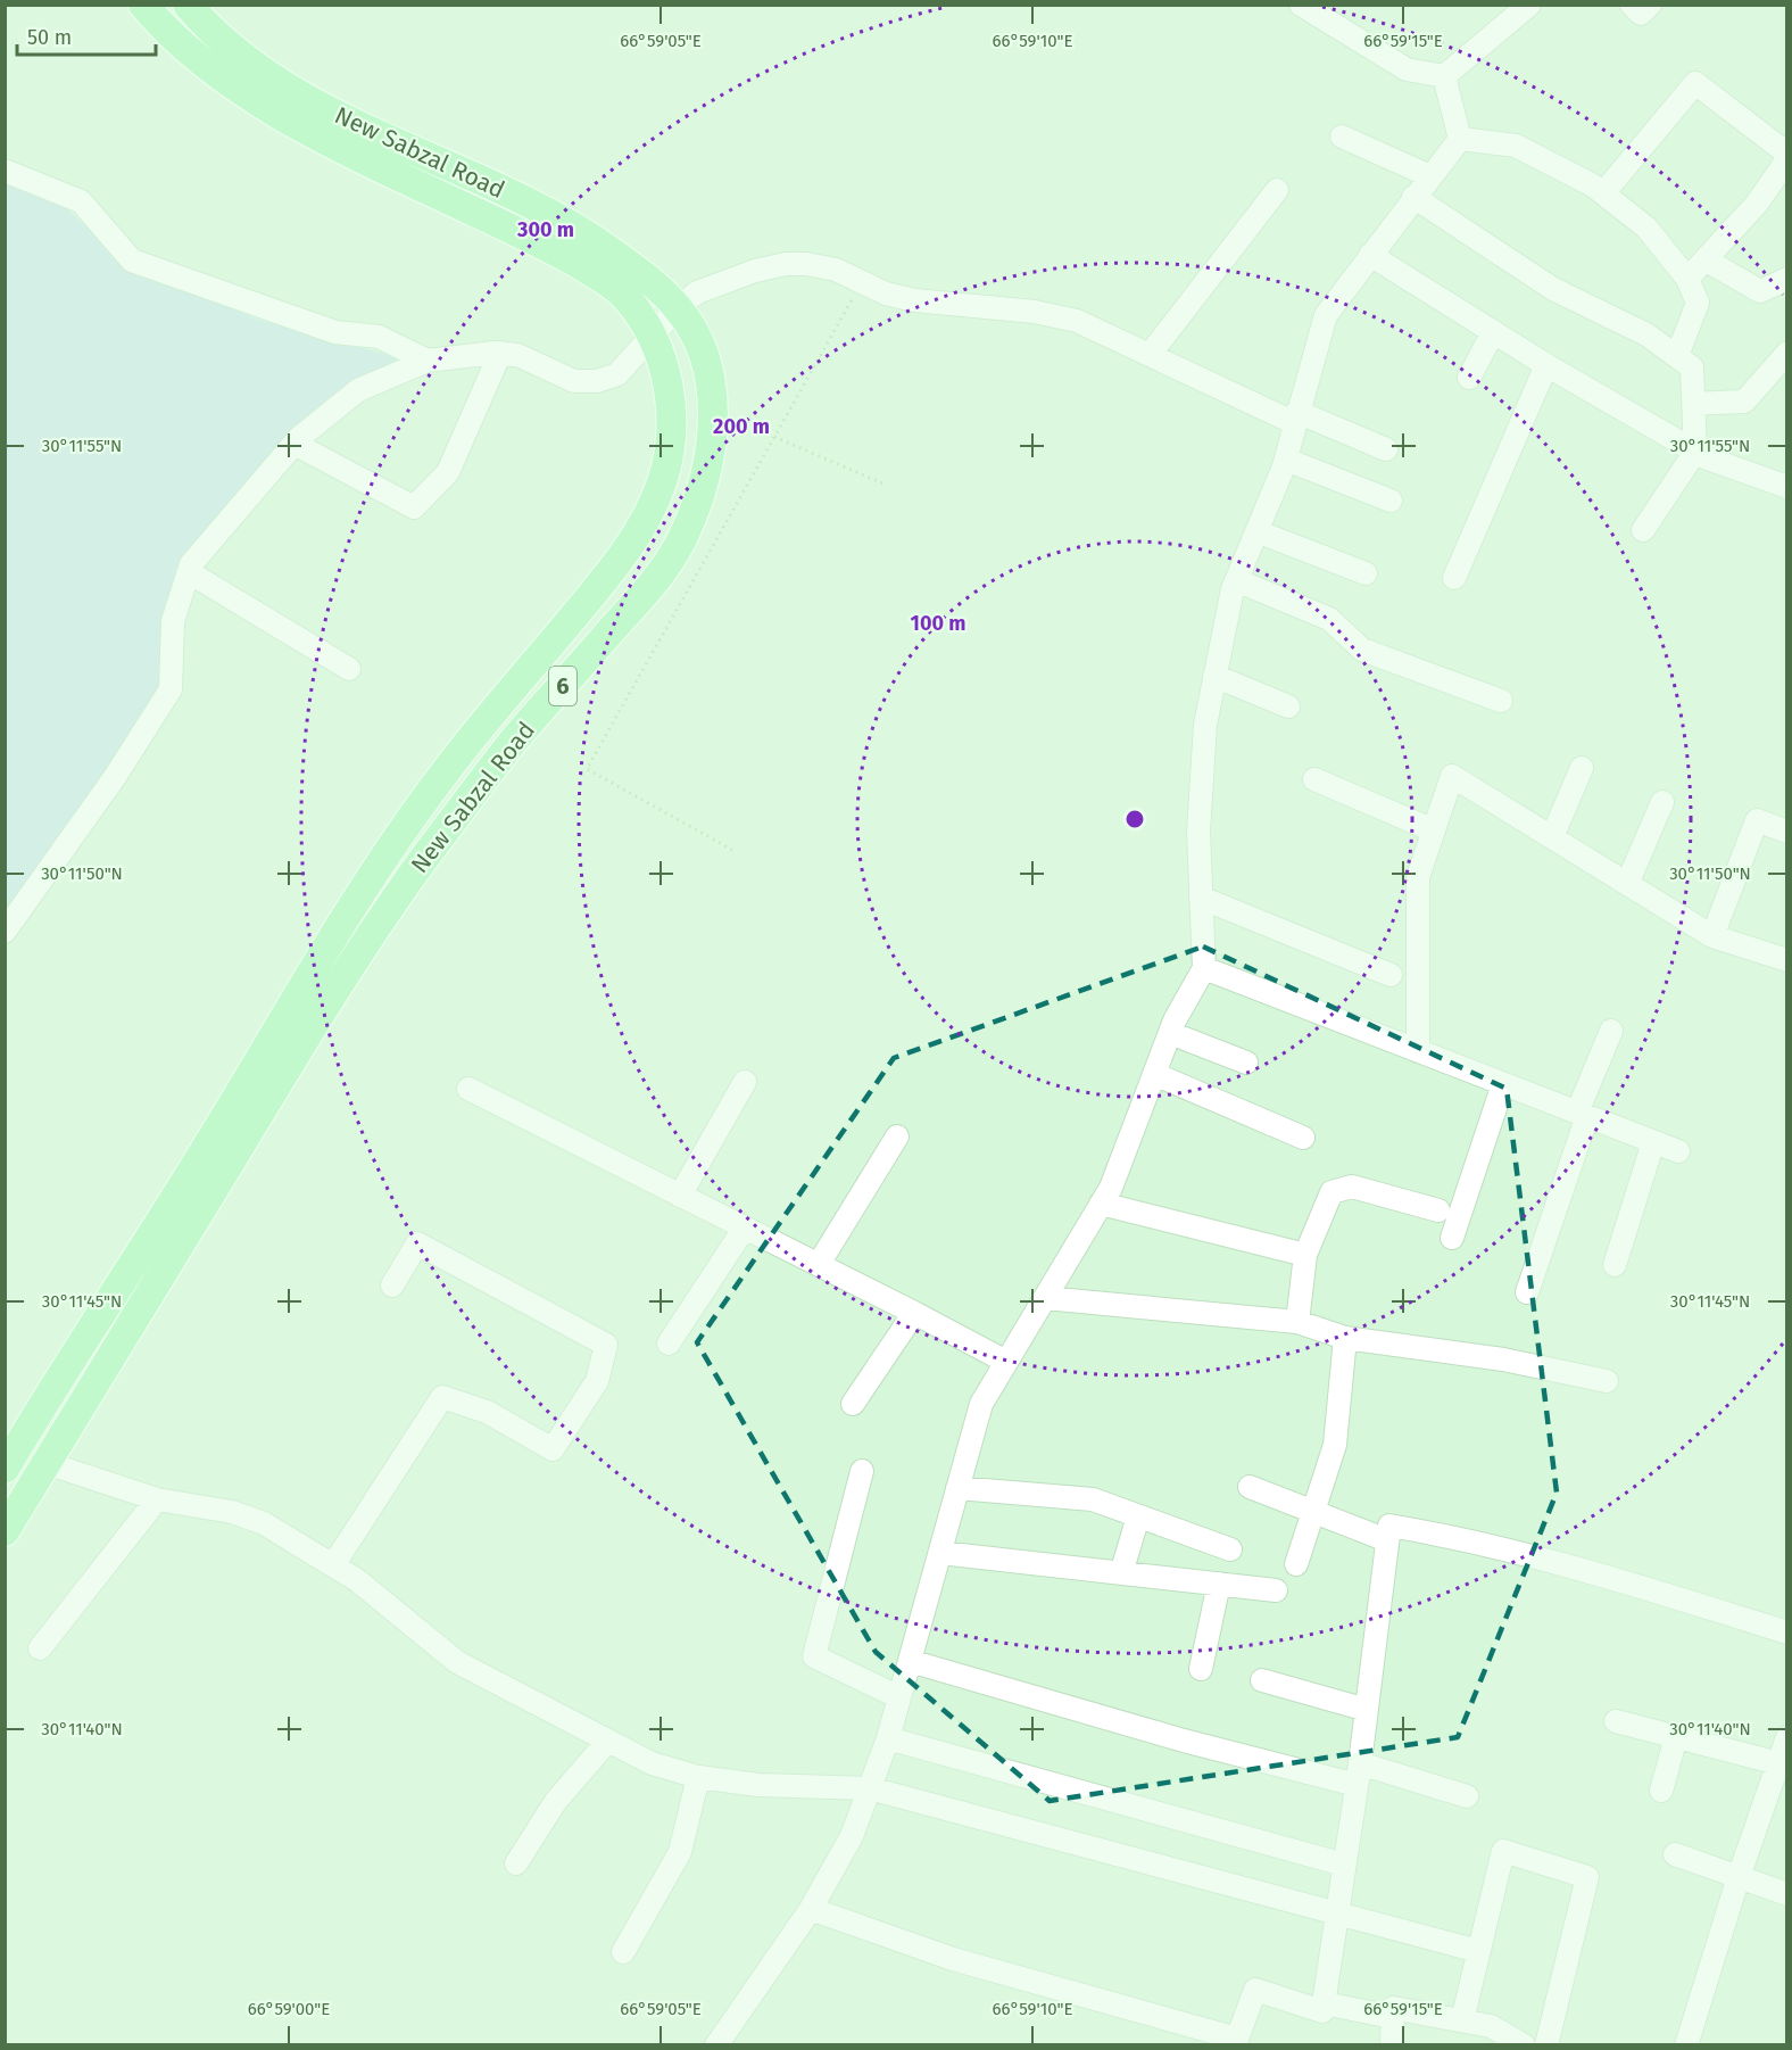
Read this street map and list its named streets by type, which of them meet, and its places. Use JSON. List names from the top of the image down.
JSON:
{
  "streets": {
    "main road": ["New Sabzal Road", "6"]
  },
  "scale_bar": "50 m",
  "coordinates": [
    "66°59'05\"E",
    "66°59'10\"E",
    "66°59'15\"E",
    "30°11'55\"N",
    "30°11'50\"N",
    "30°11'45\"N",
    "30°11'40\"N",
    "66°59'00\"E"
  ],
  "rings": ["300 m", "200 m", "100 m"]
}
